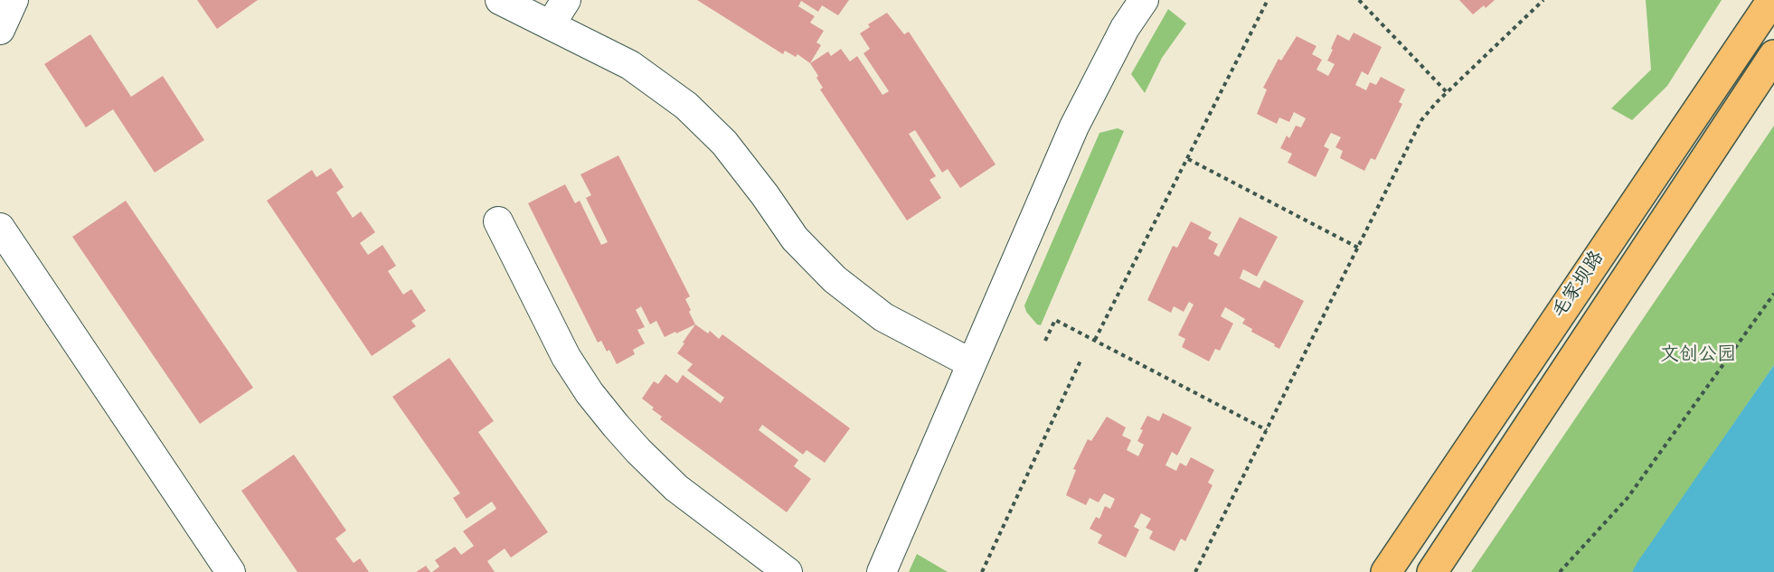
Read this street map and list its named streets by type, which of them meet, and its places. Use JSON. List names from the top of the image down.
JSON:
{
  "streets": {
    "main road": ["毛家坝路"]
  },
  "parks": ["文创公园"]
}
